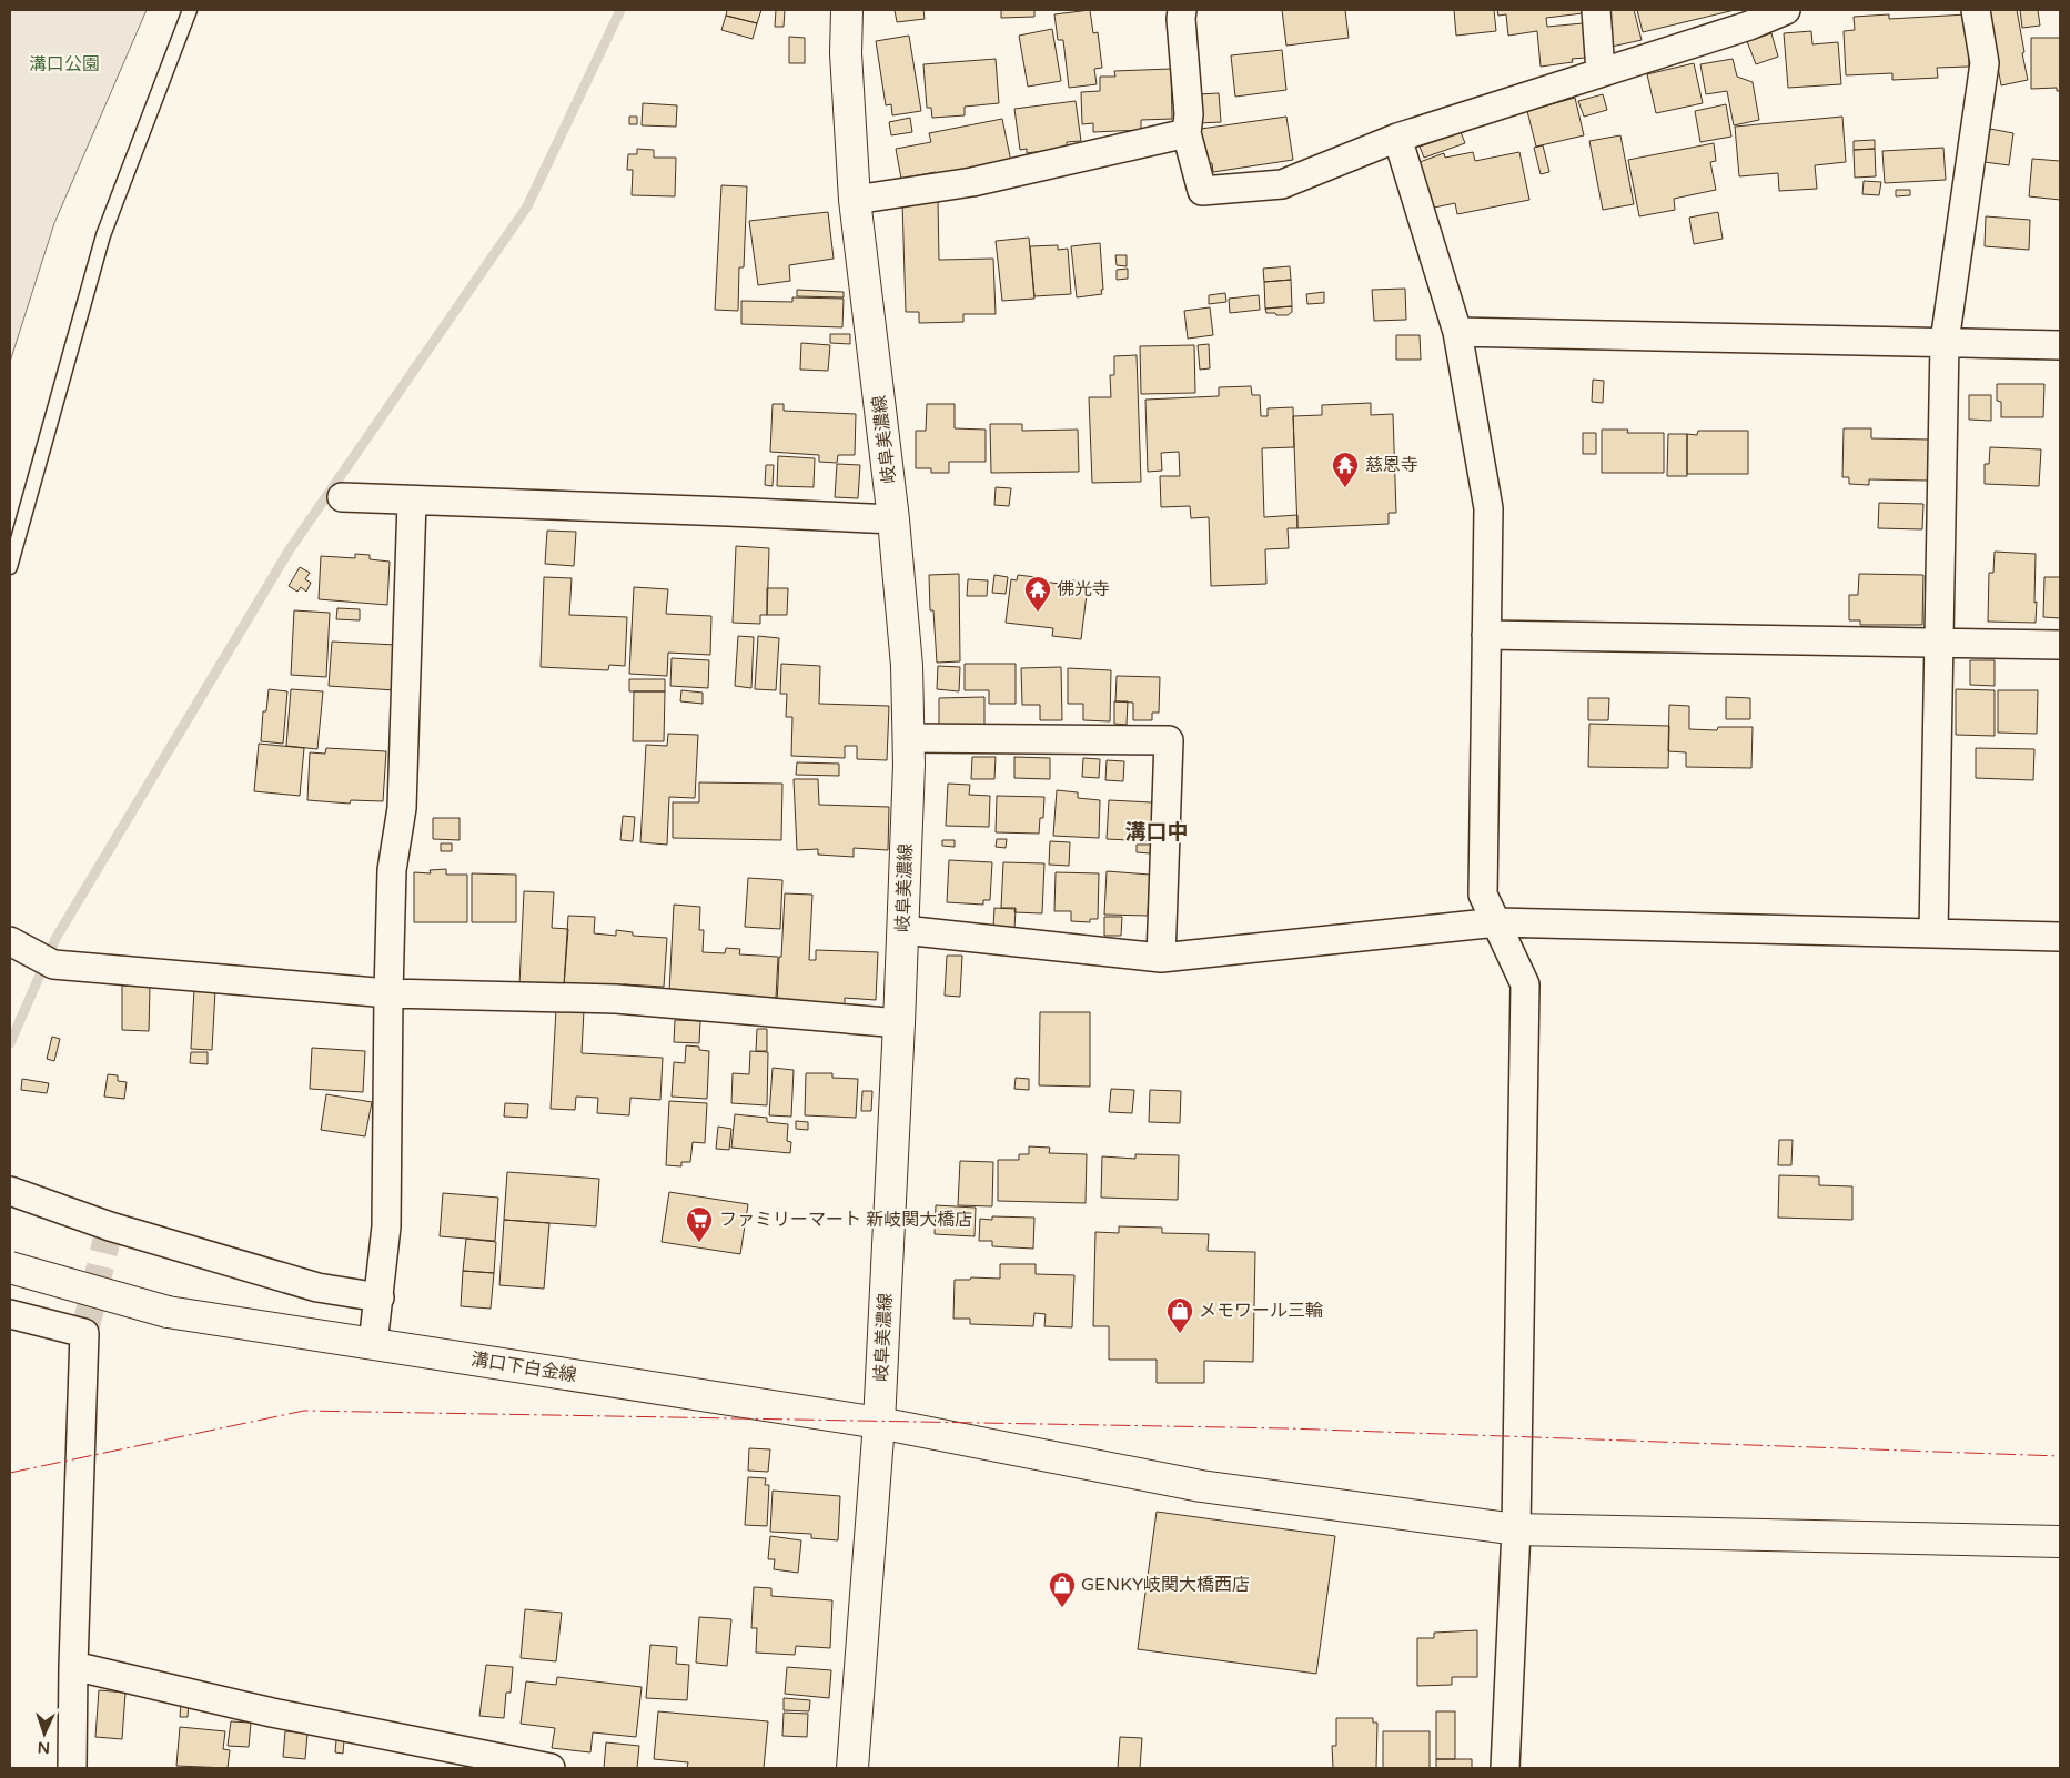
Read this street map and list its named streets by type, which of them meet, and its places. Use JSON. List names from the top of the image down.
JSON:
{
  "streets": {
    "main road": ["岐阜美濃線", "溝口下白金線"]
  },
  "crossings": [
    ["岐阜美濃線", "溝口下白金線"]
  ],
  "districts": ["溝口中"],
  "parks": ["溝口公園"],
  "places": {
    "temple": ["慈恩寺", "佛光寺"],
    "supermarket": ["ファミリーマート 新岐関大橋店"],
    "shop": ["メモワール三輪", "GENKY岐関大橋西店"]
  },
  "north": "bottom"
}
